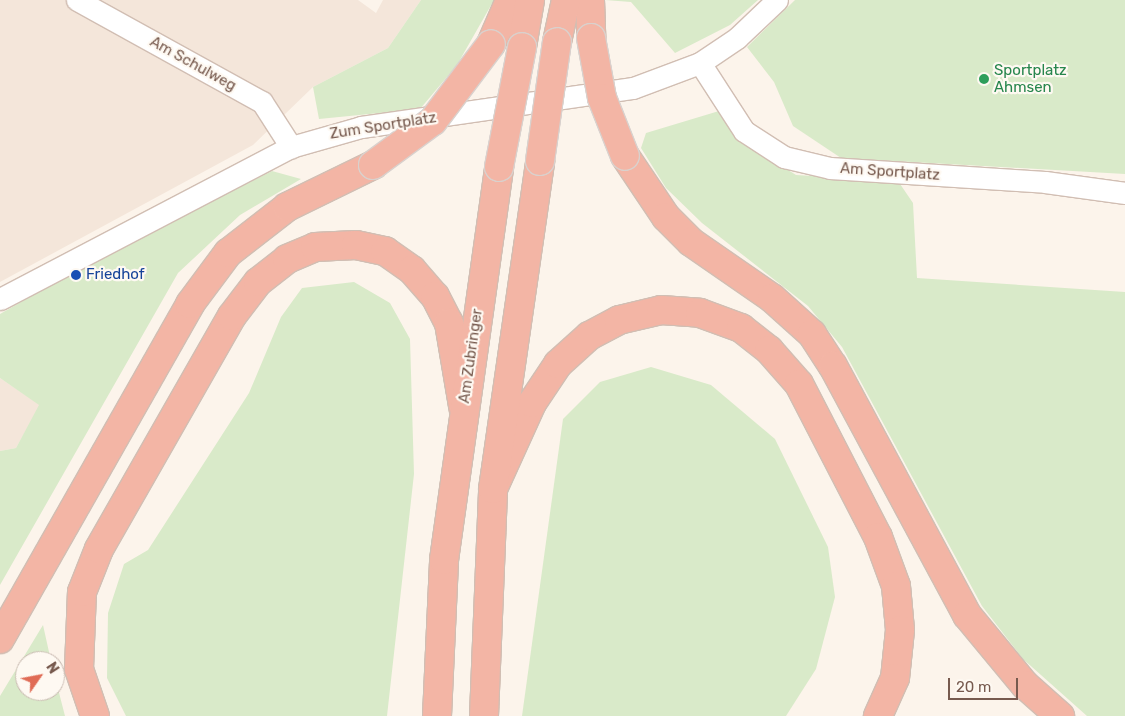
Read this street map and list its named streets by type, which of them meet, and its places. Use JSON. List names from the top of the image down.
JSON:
{
  "streets": {
    "highway": ["Am Zubringer"],
    "street": ["Am Schulweg", "Zum Sportplatz", "Am Sportplatz"]
  },
  "crossings": [
    ["Am Schulweg", "Zum Sportplatz"],
    ["Zum Sportplatz", "Am Sportplatz"]
  ],
  "places": ["Sportplatz Ahmsen", "Friedhof"],
  "scale_bar": "20 m",
  "north": "top right"
}
